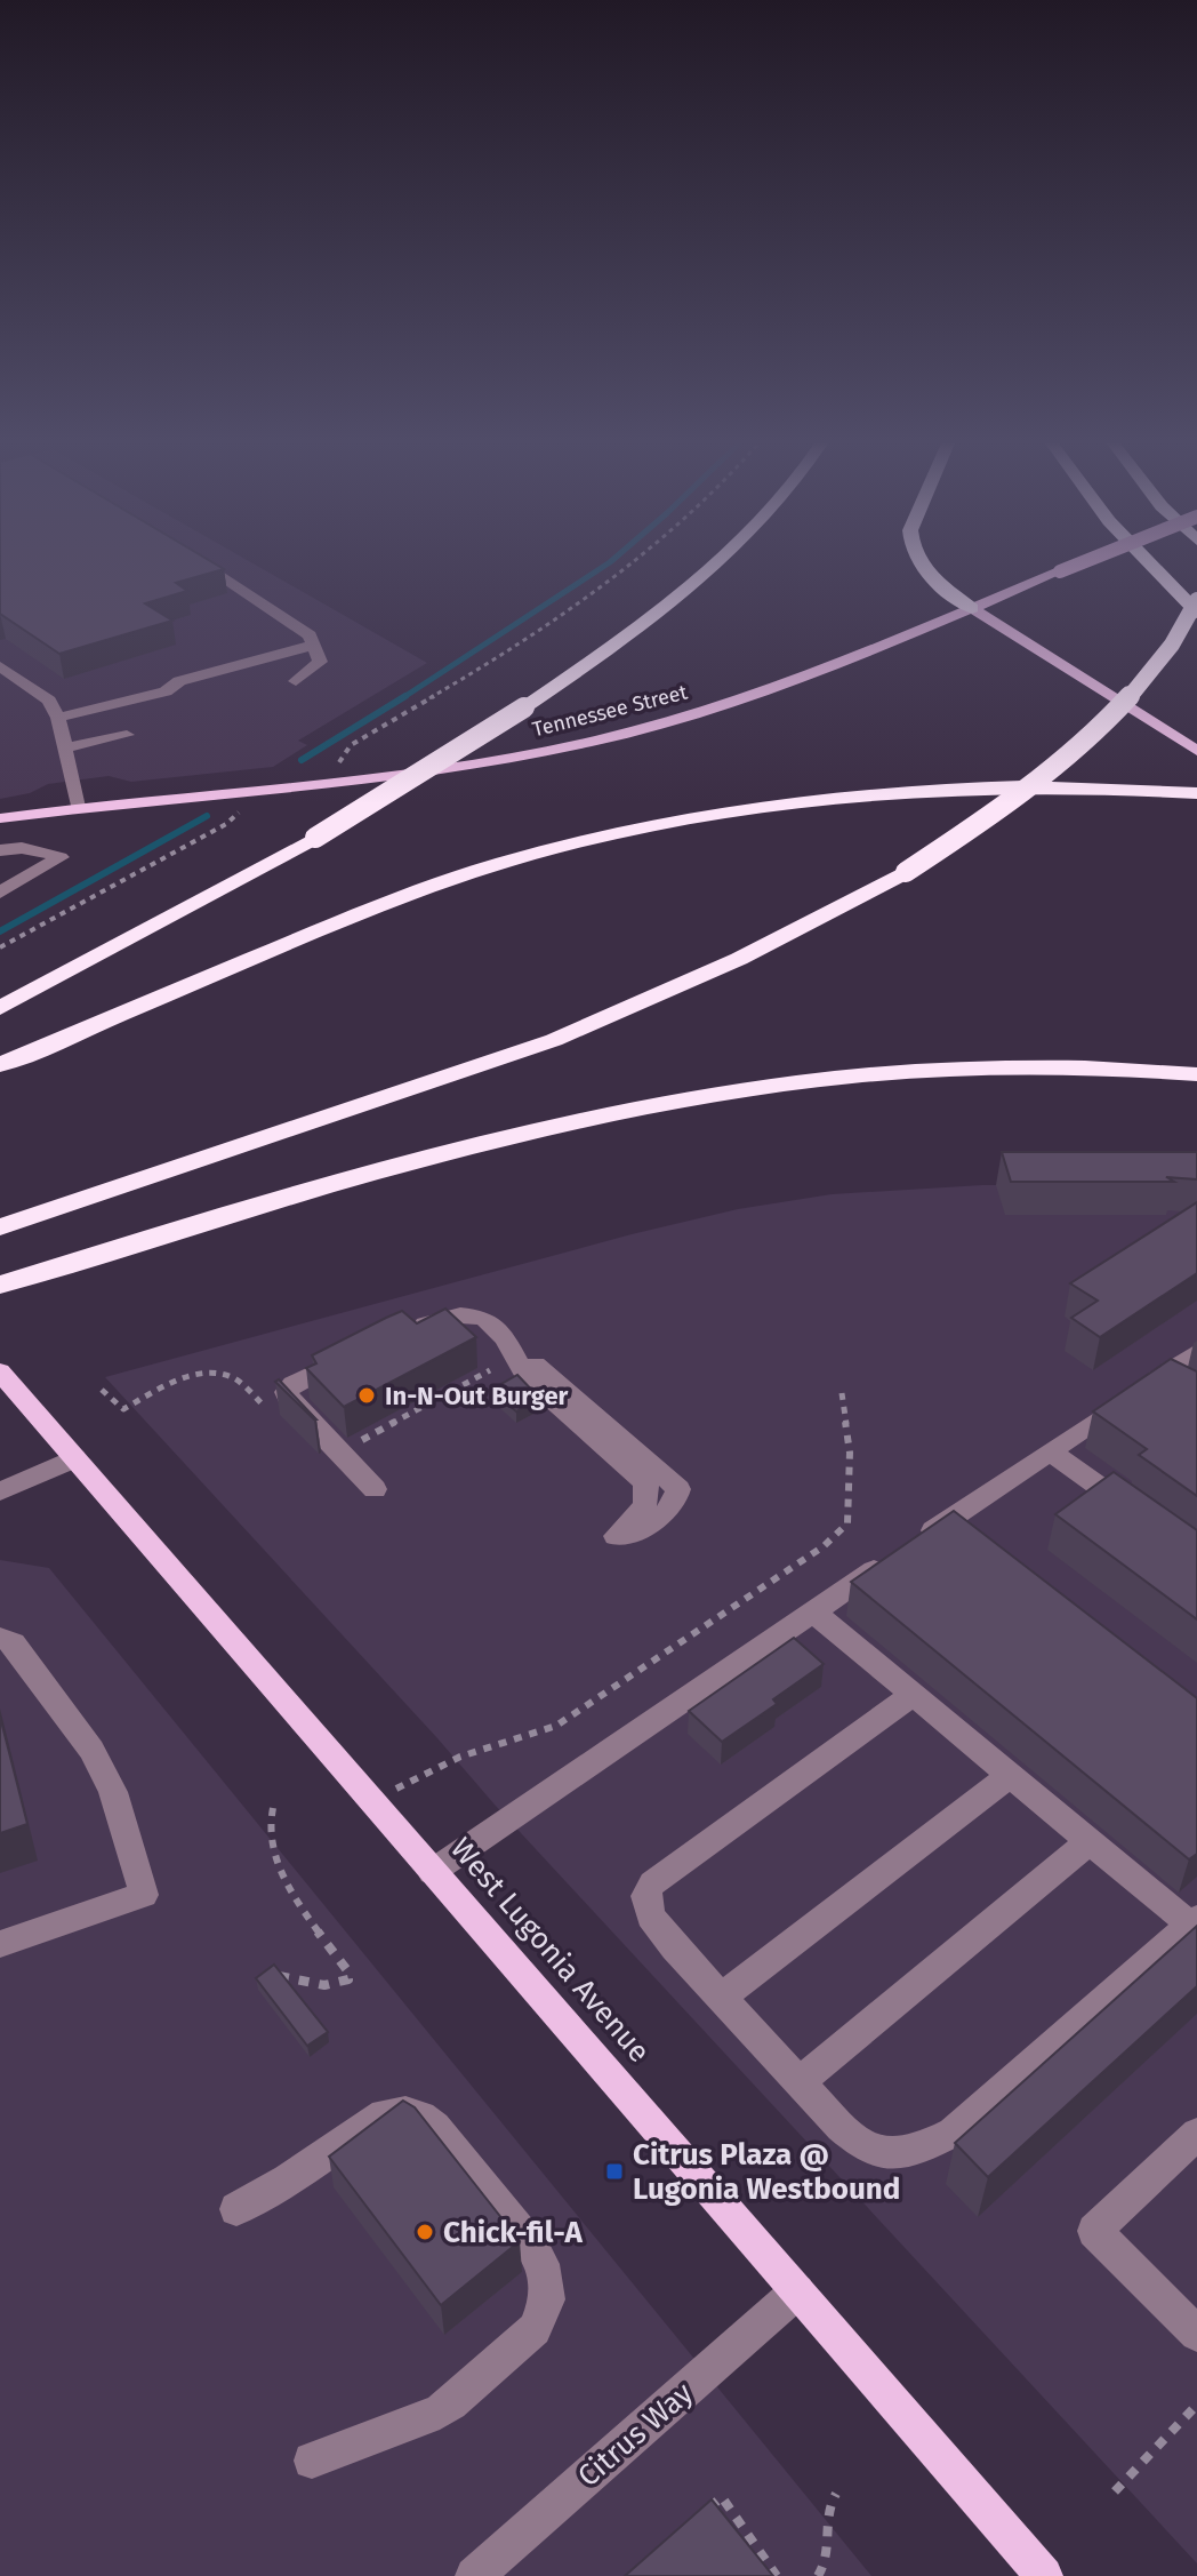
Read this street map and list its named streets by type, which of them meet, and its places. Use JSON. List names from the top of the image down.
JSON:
{
  "streets": {
    "main road": ["Tennessee Street", "West Lugonia Avenue"],
    "street": ["Citrus Way"]
  },
  "crossings": [
    ["West Lugonia Avenue", "Citrus Way"]
  ],
  "places": {
    "other": ["In-N-Out Burger", "Chick-fil-A"],
    "transit": ["Citrus Plaza @ Lugonia Westbound"]
  }
}
